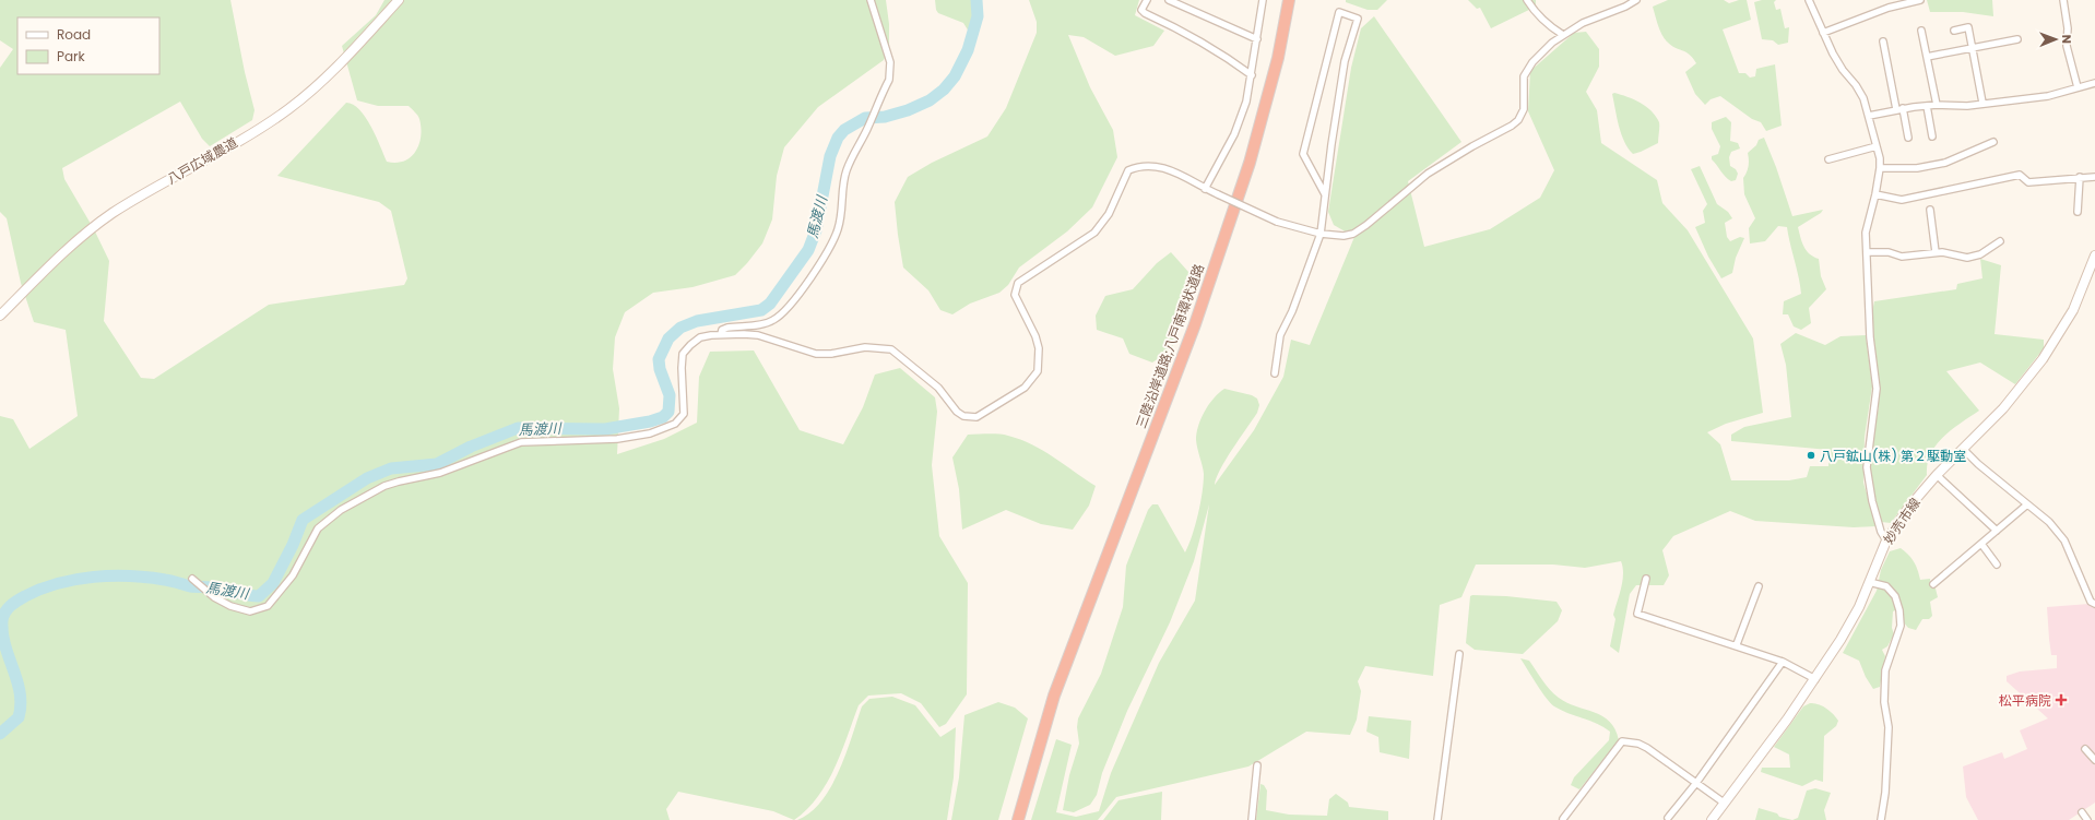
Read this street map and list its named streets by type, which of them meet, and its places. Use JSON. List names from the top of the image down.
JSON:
{
  "streets": {
    "highway": ["三陸沿岸道路;八戸南環状道路"],
    "main road": ["八戸広域農道", "妙売市線"]
  },
  "water": ["馬渡川"],
  "places": {
    "other": ["八戸鉱山(株) 第２駆動室"],
    "health": ["松平病院"]
  },
  "legend": ["Road", "Park"],
  "north": "right"
}
